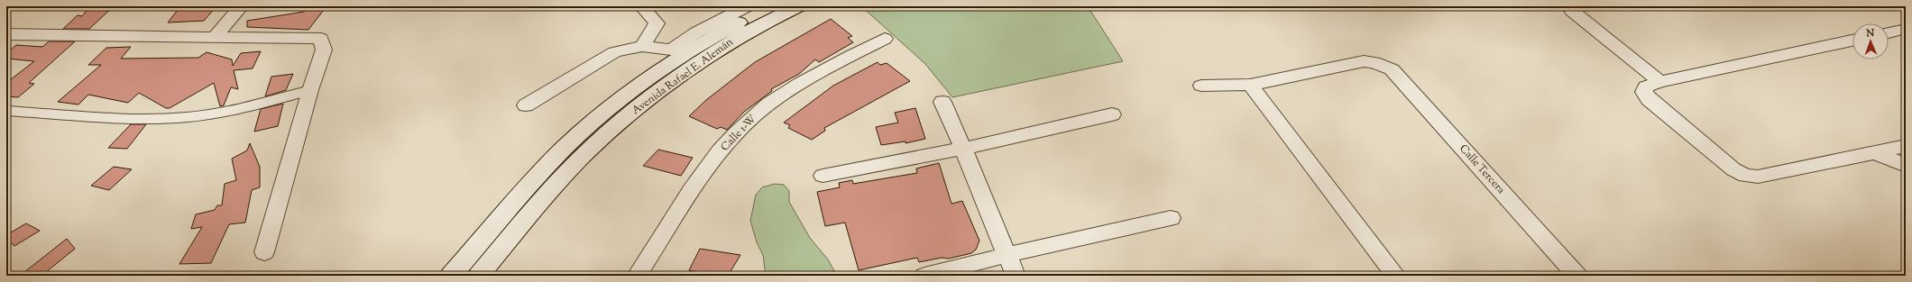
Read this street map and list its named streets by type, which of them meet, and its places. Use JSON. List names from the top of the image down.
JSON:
{
  "streets": {
    "main road": ["Avenida Rafael E. Alemán"],
    "street": ["Calle 1-W", "Calle Tercera"]
  },
  "north": "top"
}
